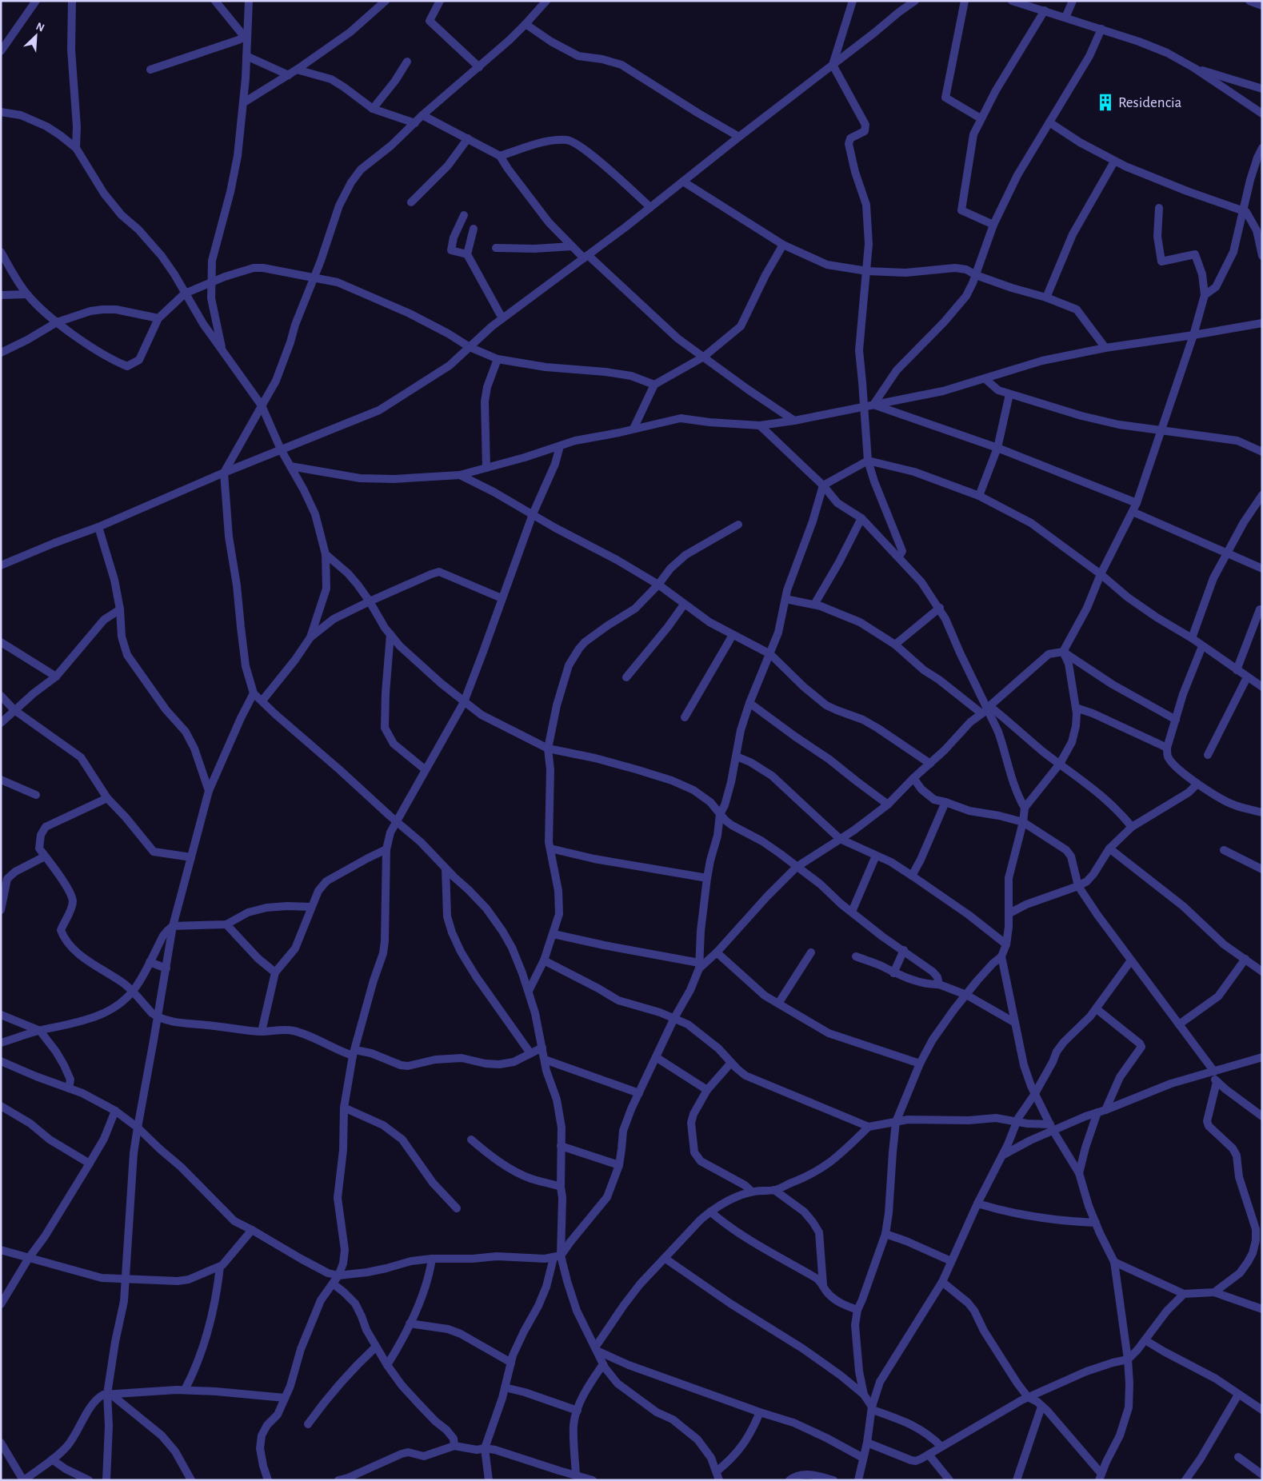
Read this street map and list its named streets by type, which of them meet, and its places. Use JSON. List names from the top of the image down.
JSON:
{
  "places": {
    "building": ["Residencia"]
  },
  "north": "top right"
}
